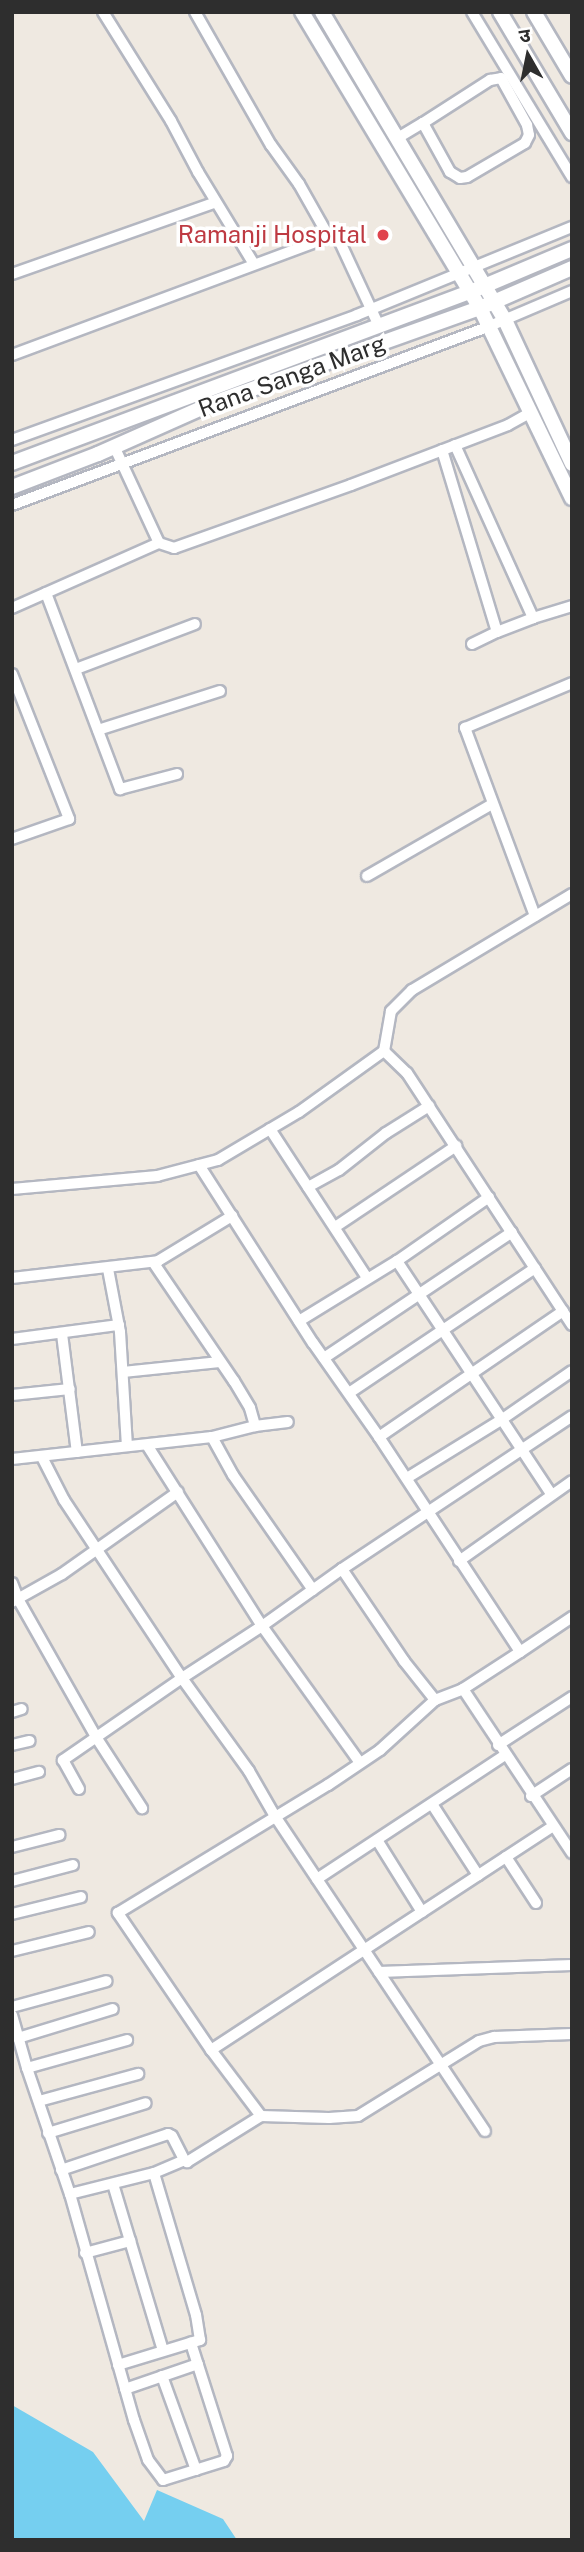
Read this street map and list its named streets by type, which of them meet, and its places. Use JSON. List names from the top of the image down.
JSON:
{
  "streets": {
    "main road": ["Rana Sanga Marg"]
  },
  "places": ["Ramanji Hospital"],
  "north": "top"
}
